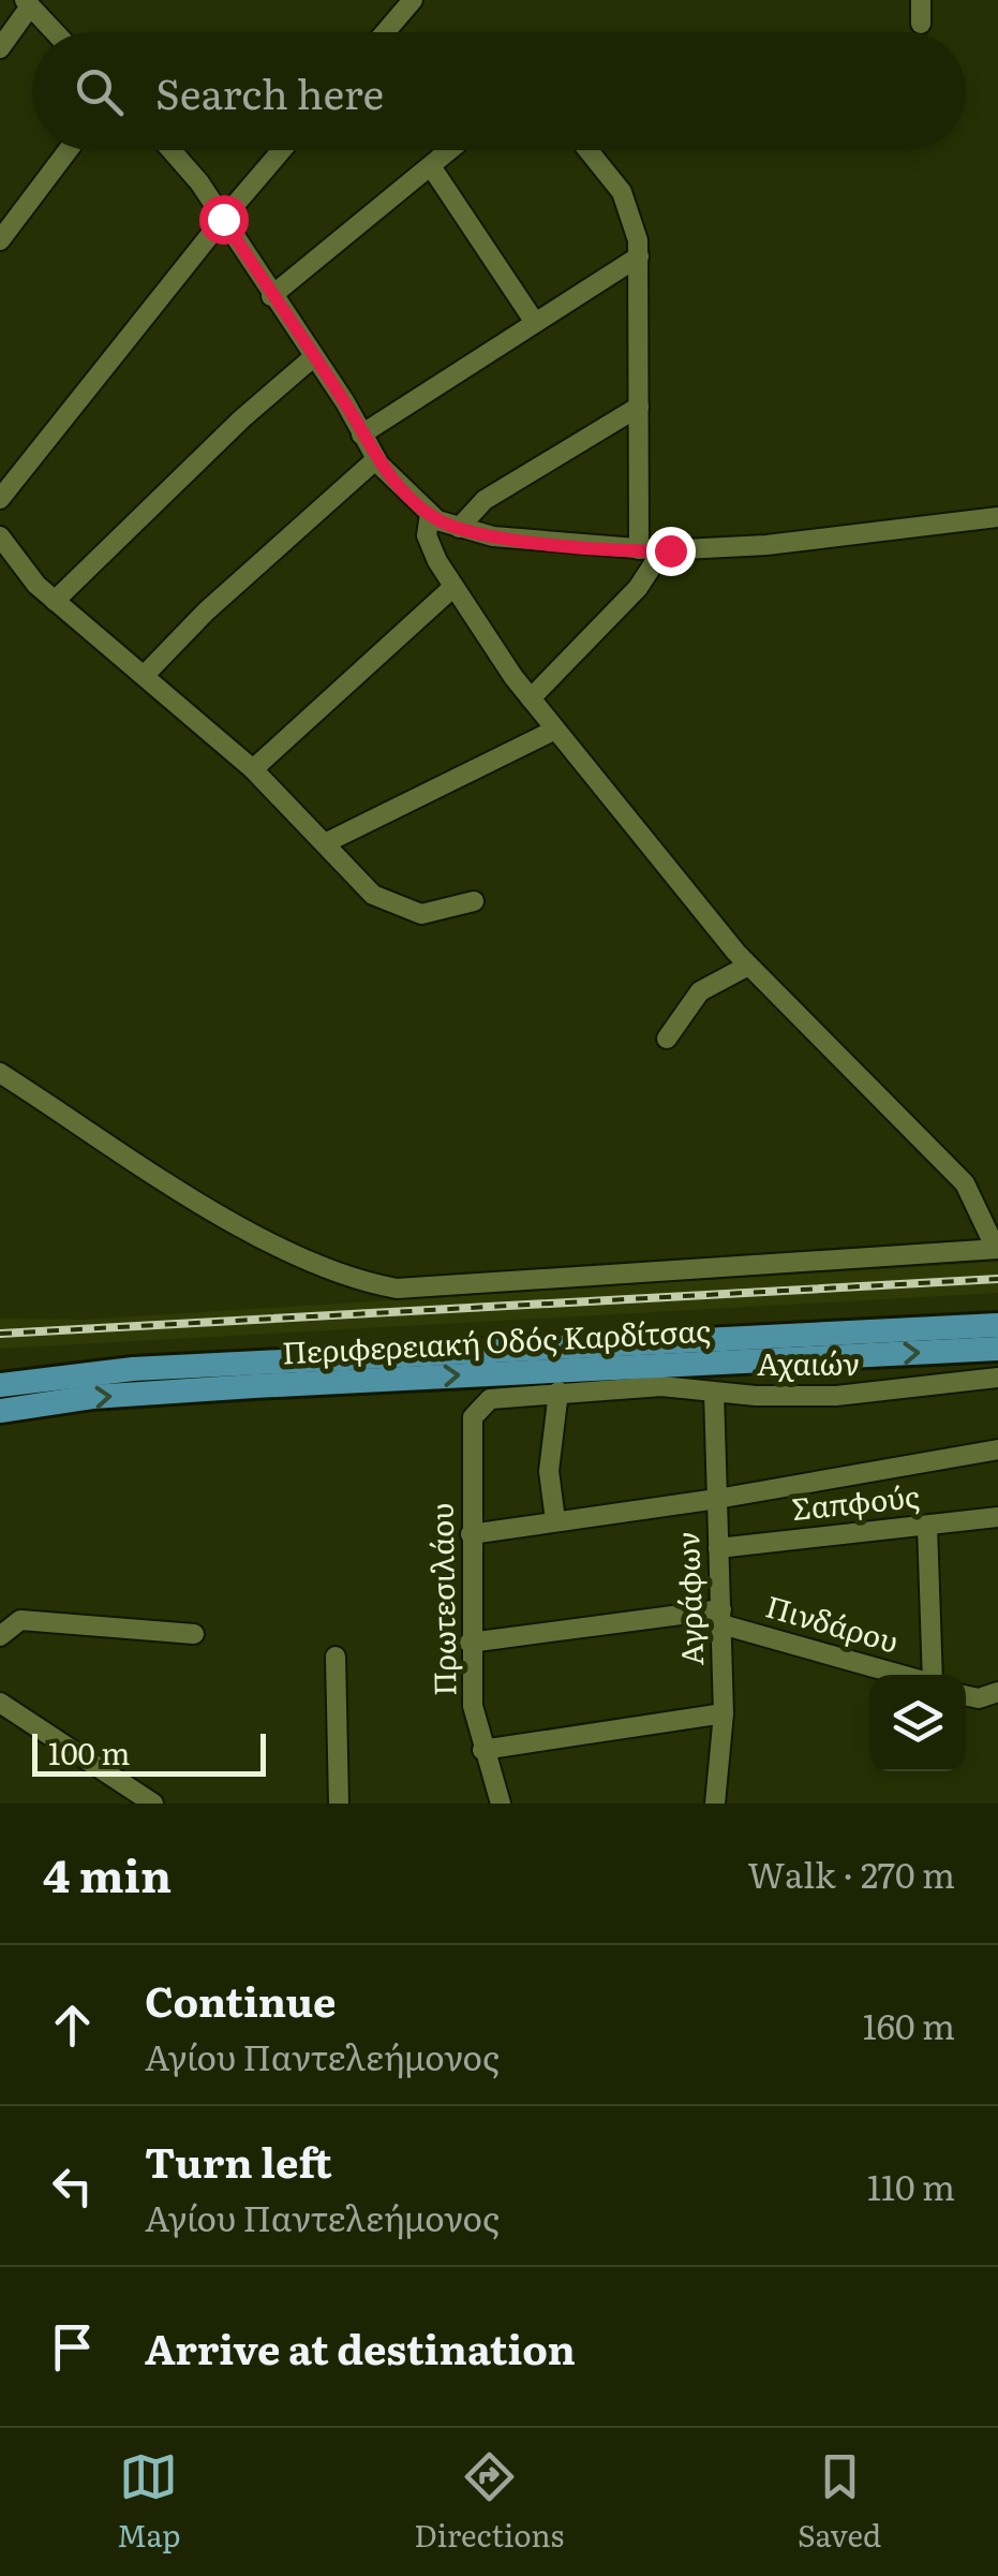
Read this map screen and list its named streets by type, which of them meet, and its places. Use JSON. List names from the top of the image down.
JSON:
{
  "streets": {
    "main road": ["Περιφερειακή Οδός Καρδίτσας"],
    "street": [
      "Αχαιών",
      "Σαπφούς",
      "Αγράφων",
      "Πρωτεσιλάου",
      "Πινδάρου"
    ]
  },
  "crossings": [
    ["Αχαιών", "Αγράφων"],
    ["Αχαιών", "Πρωτεσιλάου"],
    ["Σαπφούς", "Αγράφων"],
    ["Αγράφων", "Πινδάρου"]
  ],
  "scale_bar": "100 m",
  "page": {
    "search": "Search here",
    "scale": "100 m",
    "heading": ["4 min", "Walk · 270 m"],
    "list": [
      ["Continue", "Αγίου Παντελεήμονος", "160 m"],
      ["Turn left", "Αγίου Παντελεήμονος", "110 m"],
      "Arrive at destination"
    ],
    "nav": ["Map", "Directions", "Saved"]
  }
}
